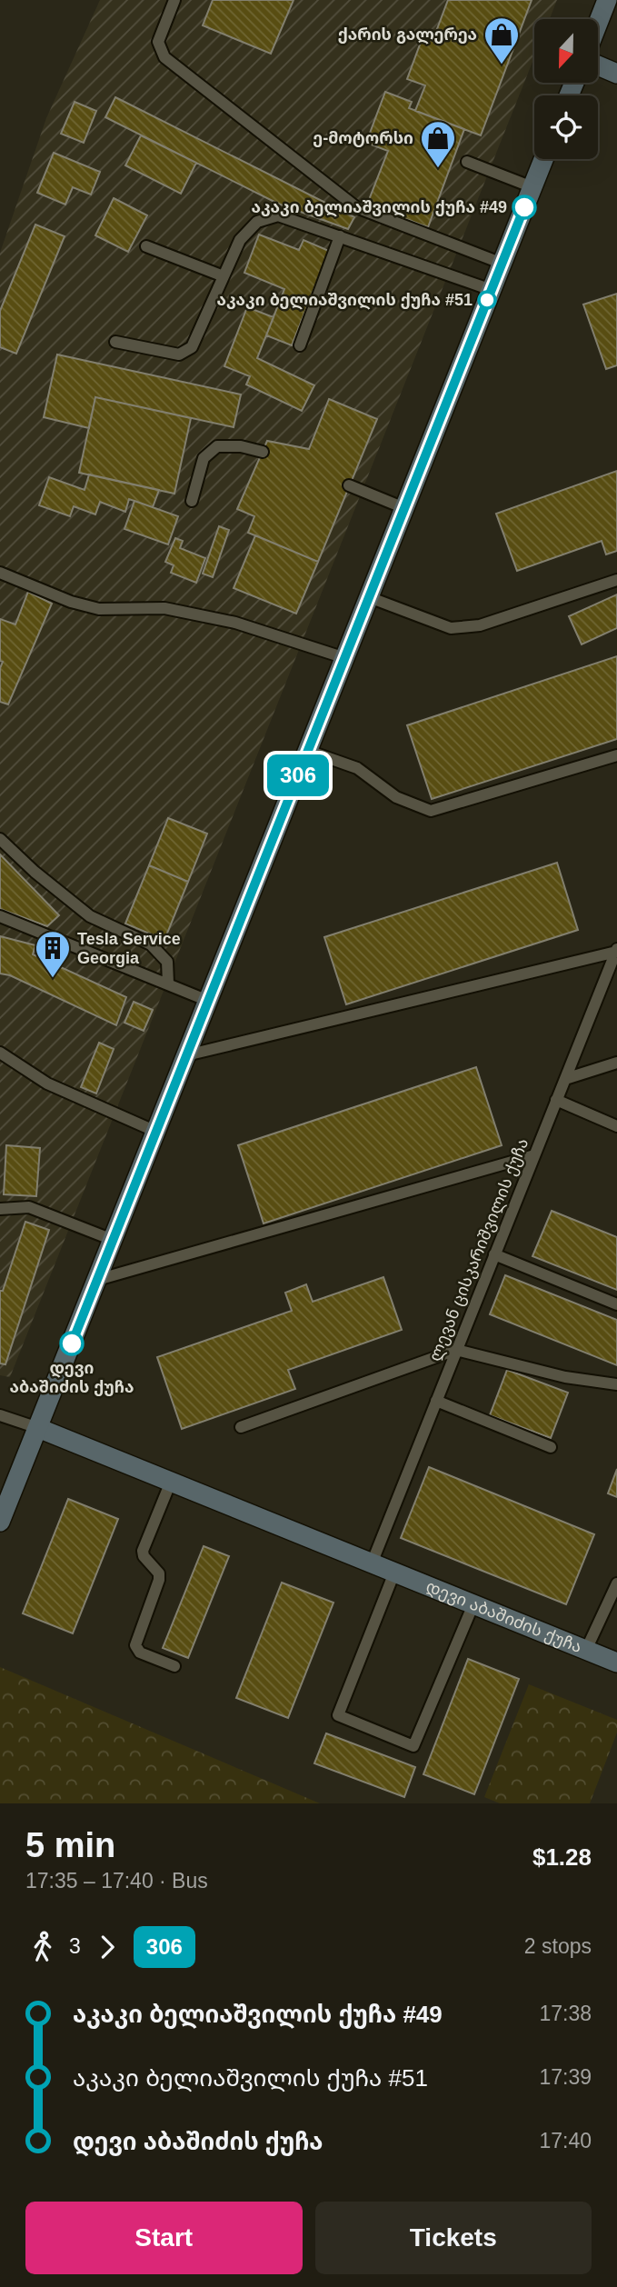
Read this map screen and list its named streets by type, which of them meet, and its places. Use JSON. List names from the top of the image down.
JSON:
{
  "streets": {
    "main road": ["დევი აბაშიძის ქუჩა"],
    "lane": ["ლევან ცისკარიშვილის ქუჩა"]
  },
  "crossings": [
    ["ლევან ცისკარიშვილის ქუჩა", "დევი აბაშიძის ქუჩა"]
  ],
  "places": {
    "shop": ["ქარის გალერეა", "ე-მოტორსი"],
    "other": ["აკაკი ბელიაშვილის ქუჩა #49", "აკაკი ბელიაშვილის ქუჩა #51", "დევი აბაშიძის ქუჩა"],
    "building": ["Tesla Service Georgia"]
  },
  "lines": ["bus line 306"],
  "north": "bottom",
  "page": {
    "on_map": "306",
    "heading": ["5 min", "17:35 – 17:40 · Bus", "$1.28"],
    "legs": ["3", "306", "2 stops"],
    "list": [
      {
        "name": "აკაკი ბელიაშვილის ქუჩა #49",
        "value": "17:38"
      },
      {
        "name": "აკაკი ბელიაშვილის ქუჩა #51",
        "value": "17:39"
      },
      {
        "name": "დევი აბაშიძის ქუჩა",
        "value": "17:40"
      }
    ],
    "buttons": ["Start", "Tickets"]
  }
}
